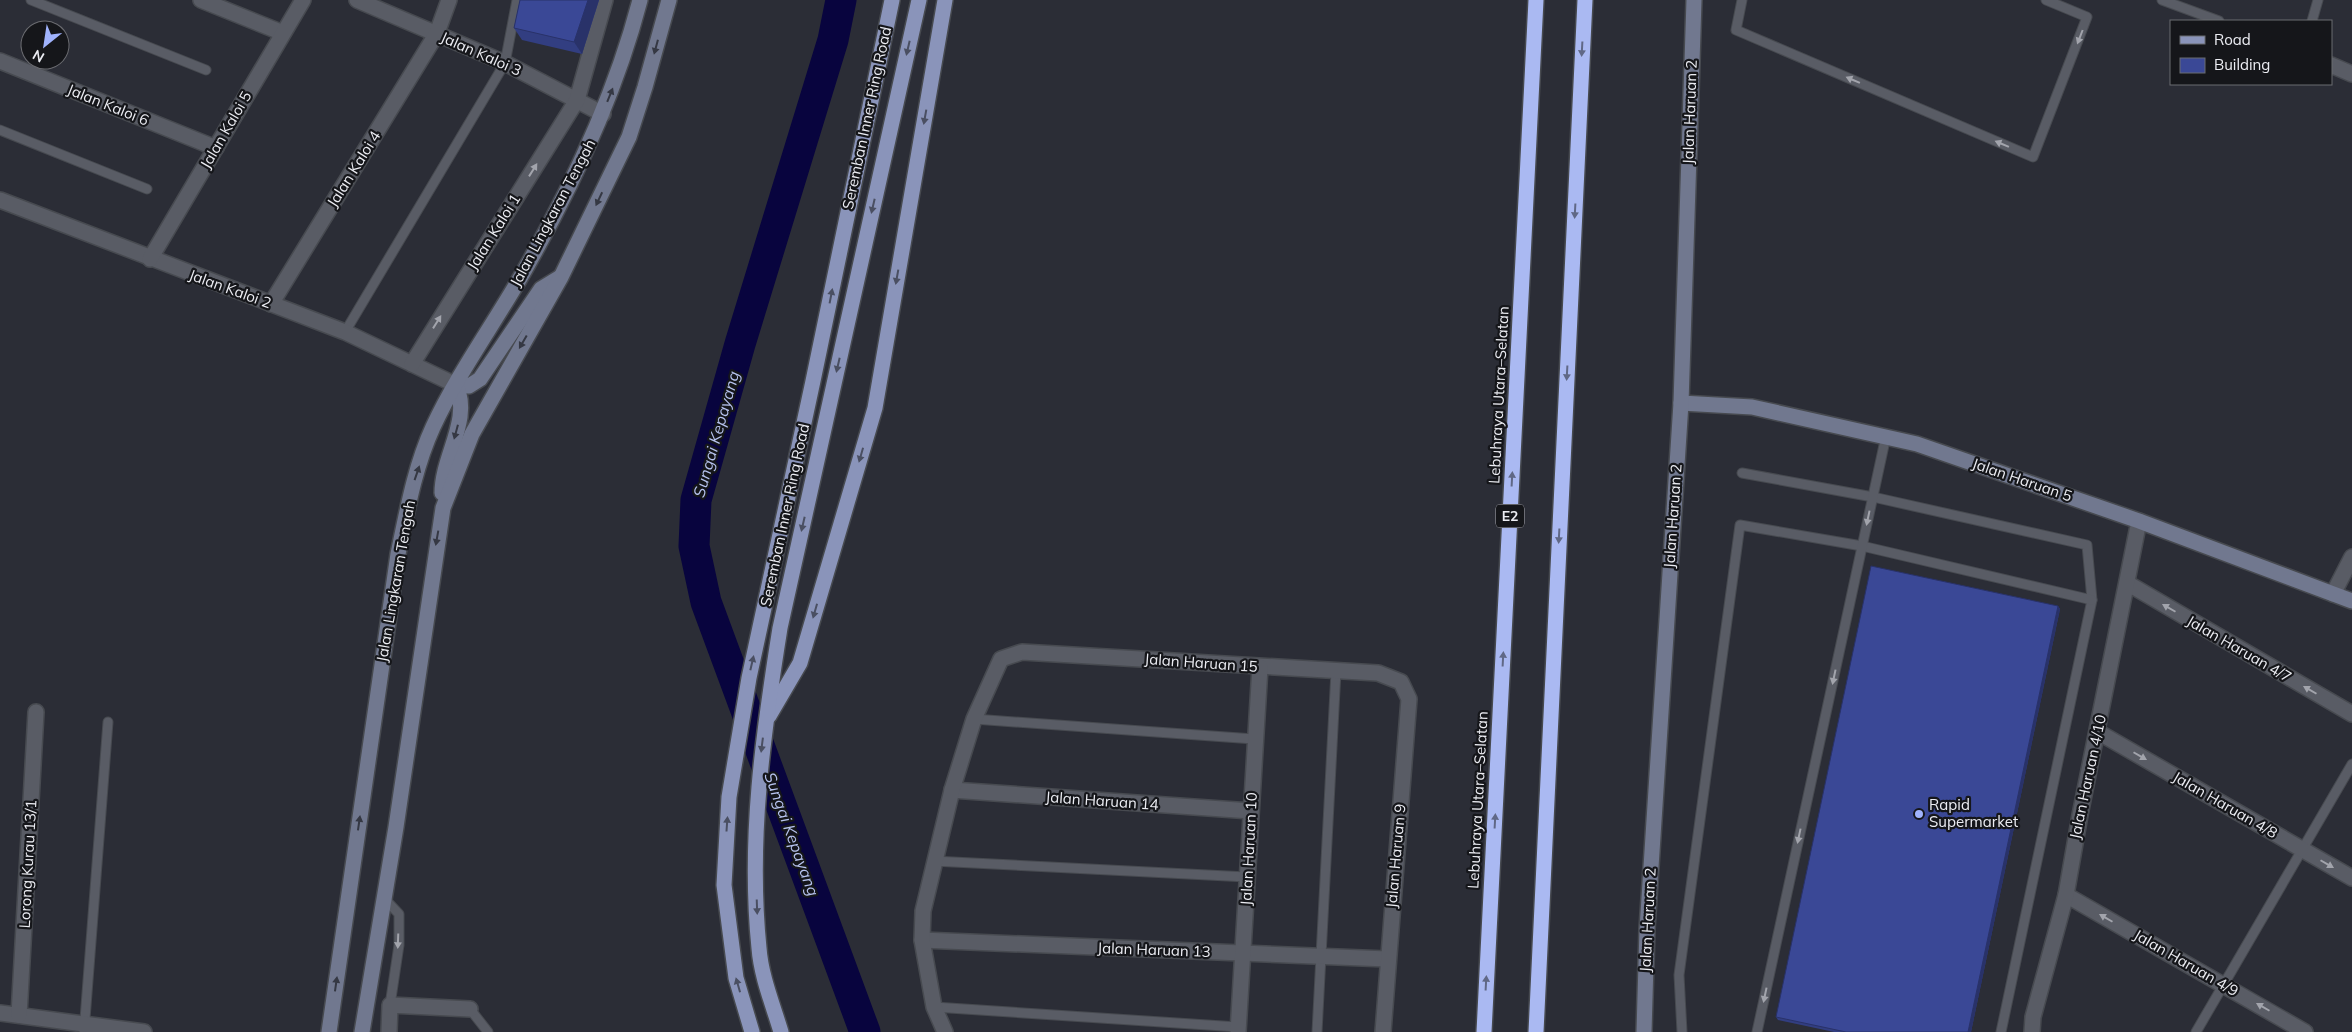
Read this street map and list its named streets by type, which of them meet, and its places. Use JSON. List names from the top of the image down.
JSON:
{
  "streets": {
    "highway": ["Lebuhraya Utara–Selatan", "E2"],
    "main road": ["Seremban Inner Ring Road"],
    "street": [
      "Jalan Kaloi 3",
      "Jalan Kaloi 6",
      "Jalan Haruan 2",
      "Jalan Kaloi 5",
      "Jalan Kaloi 4",
      "Jalan Lingkaran Tengah",
      "Jalan Kaloi 1",
      "Jalan Kaloi 2",
      "Jalan Haruan 5",
      "Jalan Haruan 4/7",
      "Jalan Haruan 15",
      "Jalan Haruan 4/10",
      "Jalan Haruan 14",
      "Jalan Haruan 4/8",
      "Jalan Haruan 10",
      "Jalan Haruan 9",
      "Lorong Kurau 13/1",
      "Jalan Haruan 13",
      "Jalan Haruan 4/9"
    ]
  },
  "crossings": [
    ["Jalan Kaloi 3", "Jalan Kaloi 4"],
    ["Jalan Kaloi 3", "Jalan Lingkaran Tengah"],
    ["Jalan Kaloi 3", "Jalan Kaloi 1"],
    ["Jalan Kaloi 6", "Jalan Kaloi 5"],
    ["Jalan Haruan 2", "Jalan Haruan 5"],
    ["Jalan Kaloi 5", "Jalan Kaloi 2"],
    ["Jalan Kaloi 4", "Jalan Kaloi 2"],
    ["Jalan Lingkaran Tengah", "Jalan Kaloi 2"],
    ["Jalan Kaloi 1", "Jalan Kaloi 2"],
    ["Jalan Haruan 5", "Jalan Haruan 4/10"],
    ["Jalan Haruan 4/7", "Jalan Haruan 4/10"],
    ["Jalan Haruan 15", "Jalan Haruan 10"],
    ["Jalan Haruan 15", "Jalan Haruan 9"],
    ["Jalan Haruan 4/10", "Jalan Haruan 4/8"],
    ["Jalan Haruan 4/10", "Jalan Haruan 4/9"],
    ["Jalan Haruan 14", "Jalan Haruan 10"],
    ["Jalan Haruan 10", "Jalan Haruan 13"],
    ["Jalan Haruan 9", "Jalan Haruan 13"]
  ],
  "one_way": ["Jalan Haruan 4/7", "Jalan Haruan 4/8", "Jalan Haruan 4/9"],
  "water": ["Sungai Kepayang"],
  "places": ["Rapid Supermarket"],
  "legend": ["Road", "Building"],
  "north": "bottom left"
}
